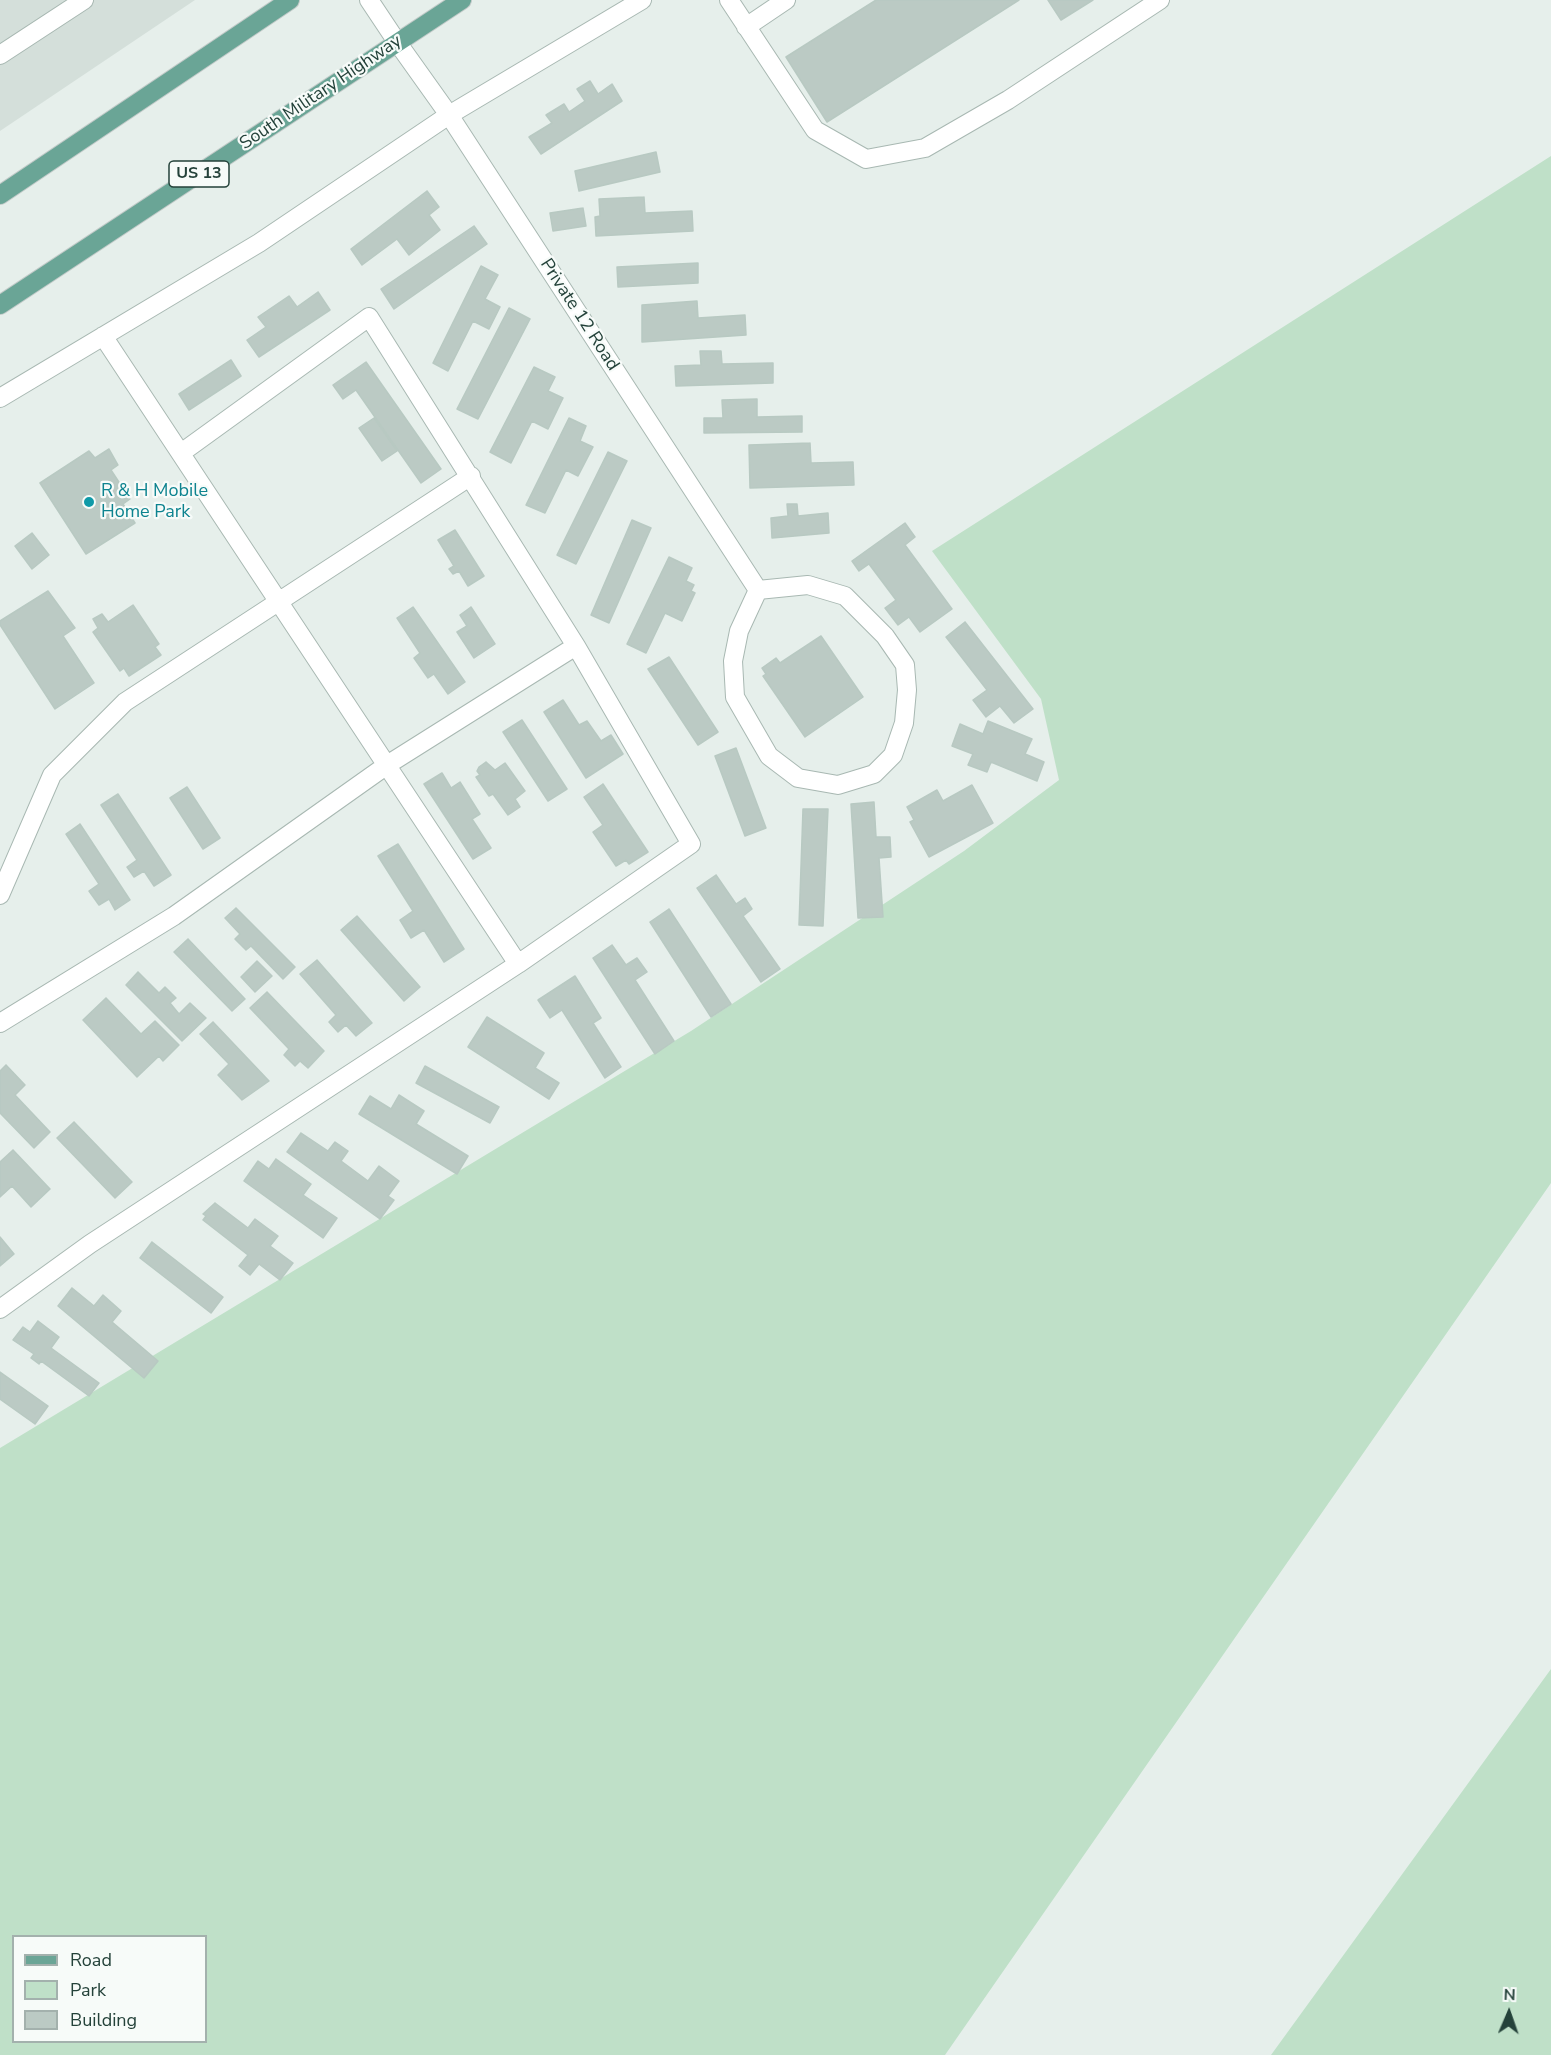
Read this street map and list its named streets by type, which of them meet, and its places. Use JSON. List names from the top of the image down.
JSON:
{
  "streets": {
    "main road": ["South Military Highway", "US 13"],
    "street": ["Private 12 Road"]
  },
  "crossings": [
    ["South Military Highway", "Private 12 Road"]
  ],
  "places": ["R & H Mobile Home Park"],
  "legend": ["Road", "Park", "Building"],
  "north": "top"
}
